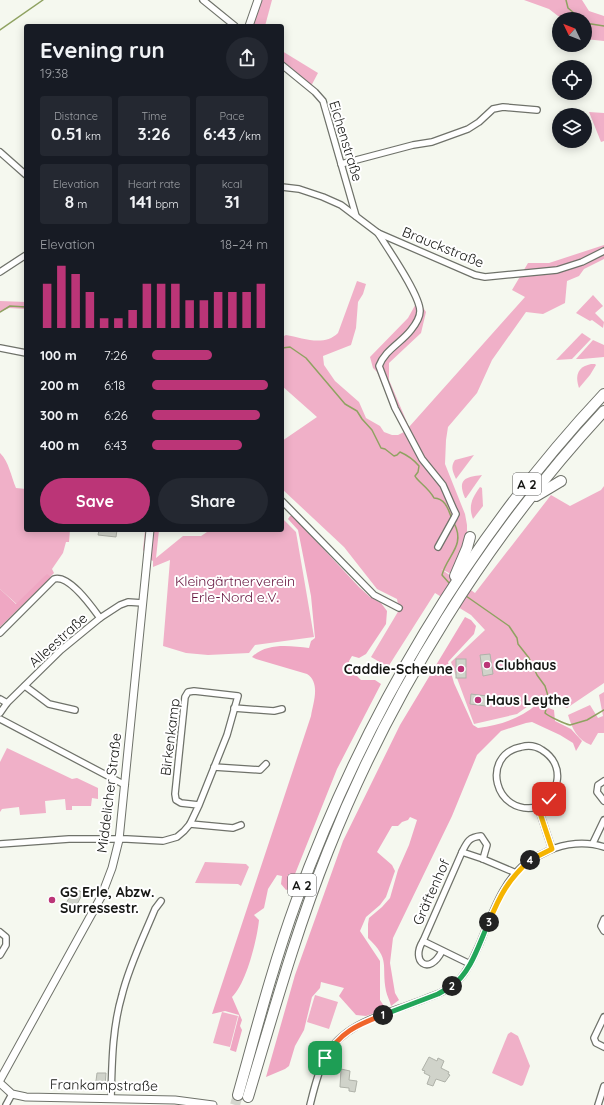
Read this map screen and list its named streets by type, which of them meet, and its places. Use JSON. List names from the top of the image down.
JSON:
{
  "streets": {
    "highway": ["A 2"],
    "street": [
      "Eichenstraße",
      "Brauckstraße",
      "Alleestraße",
      "Birkenkamp",
      "Middelicher Straße",
      "Gräftenhof",
      "Frankampstraße"
    ]
  },
  "crossings": [
    ["Eichenstraße", "Brauckstraße"],
    ["Alleestraße", "Middelicher Straße"],
    ["Birkenkamp", "Middelicher Straße"]
  ],
  "parks": ["Kleingärtnerverein Erle-Nord e.V."],
  "places": [
    "Clubhaus",
    "Caddie-Scheune",
    "Haus Leythe",
    "GS Erle, Abzw. Surressestr."
  ],
  "north": "top left",
  "page": {
    "heading": ["Evening run", "19:38"],
    "stats": [
      ["Distance", "0.51 km"],
      ["Time", "3:26"],
      ["Pace", "6:43 /km"],
      ["Elevation", "8 m"],
      ["Heart rate", "141 bpm"],
      ["kcal", "31"]
    ],
    "chart": ["Elevation", "18–24 m"],
    "list": [
      {
        "name": "100 m",
        "note": "7:26"
      },
      {
        "name": "200 m",
        "note": "6:18"
      },
      {
        "name": "300 m",
        "note": "6:26"
      },
      {
        "name": "400 m",
        "note": "6:43"
      }
    ],
    "buttons": ["Save", "Share"],
    "pins": [
      "4",
      "3",
      "2",
      "1"
    ]
  }
}
